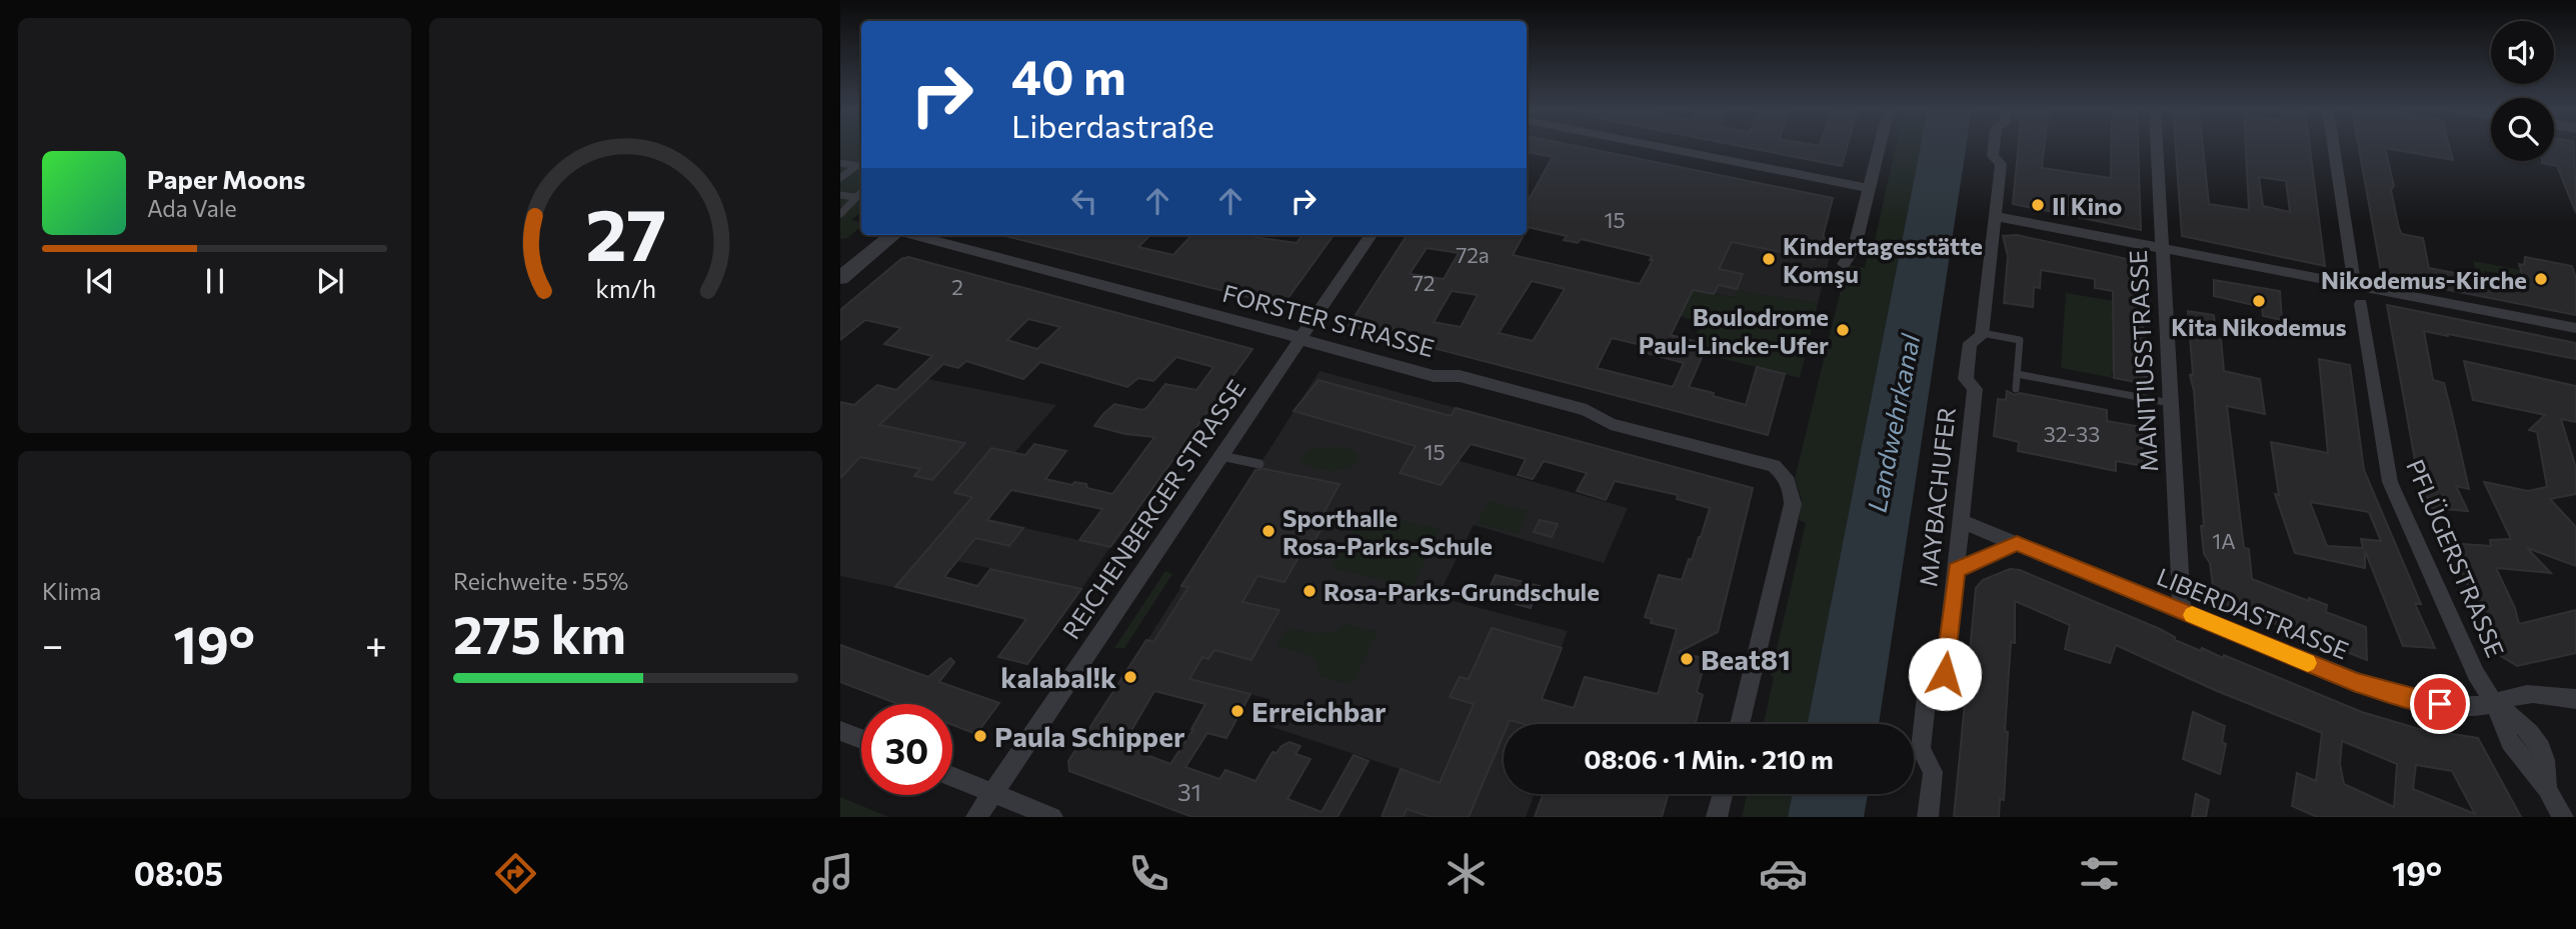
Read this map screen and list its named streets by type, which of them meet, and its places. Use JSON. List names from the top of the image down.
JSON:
{
  "streets": {
    "street": [
      "FORSTER STRASSE",
      "MANITIUSSTRASSE",
      "MAYBACHUFER",
      "REICHENBERGER STRASSE",
      "PFLÜGERSTRASSE",
      "LIBERDASTRASSE"
    ]
  },
  "crossings": [
    ["FORSTER STRASSE", "REICHENBERGER STRASSE"],
    ["MANITIUSSTRASSE", "LIBERDASTRASSE"],
    ["MAYBACHUFER", "LIBERDASTRASSE"],
    ["PFLÜGERSTRASSE", "LIBERDASTRASSE"]
  ],
  "water": ["Landwehrkanal"],
  "places": [
    "Il Kino",
    "Kindertagesstätte Komşu",
    "Nikodemus-Kirche",
    "Kita Nikodemus",
    "Boulodrome Paul-Lincke-Ufer",
    "Sporthalle Rosa-Parks-Schule",
    "Rosa-Parks-Grundschule",
    "Beat81",
    "kalabal!k",
    "Erreichbar",
    "Paula Schipper"
  ],
  "house_numbers": [
    "15",
    "72a",
    "72",
    "2",
    "32-33",
    "15",
    "1A",
    "31"
  ],
  "page": {
    "turn": ["40 m", "Liberdastraße"],
    "song": ["Paper Moons", "Ada Vale"],
    "tile": [
      "Klima",
      ["Reichweite · 55%", "275 km"]
    ],
    "heat": ["−", "19°", "+"],
    "limit": "30",
    "trip": "08:06 · 1 Min. · 210 m",
    "tabs": ["08:05", "19°"],
    "gauge": ["27", "km/h"]
  }
}
